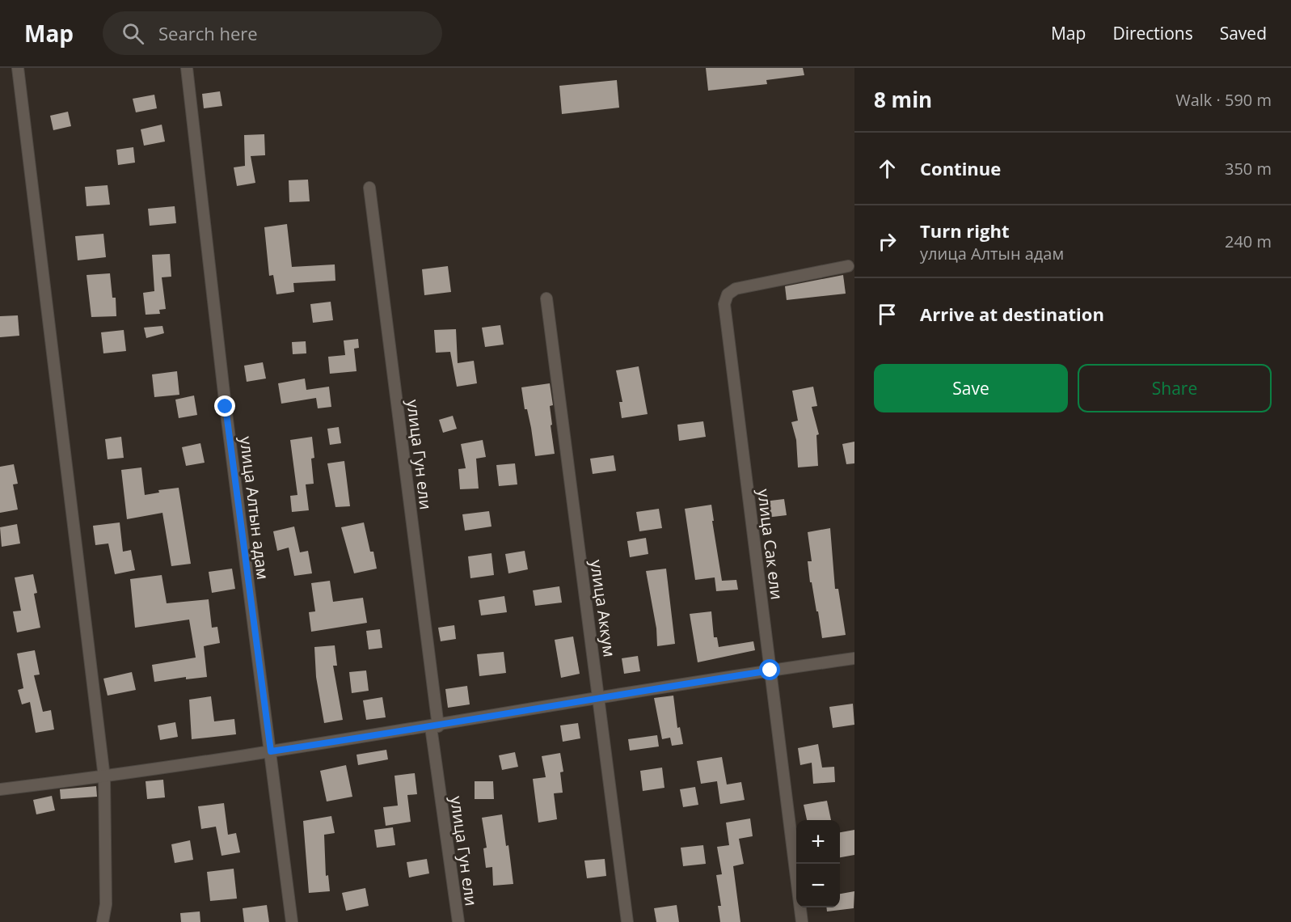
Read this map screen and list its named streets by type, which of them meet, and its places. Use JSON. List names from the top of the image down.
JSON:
{
  "streets": {
    "street": [
      "улица Гун ели",
      "улица Алтын адам",
      "улица Сак ели",
      "улица Аккум"
    ]
  },
  "page": {
    "header": "Map",
    "search": "Search here",
    "nav": ["Map", "Directions", "Saved"],
    "heading": ["8 min", "Walk · 590 m"],
    "list": [
      ["Continue", "350 m"],
      ["Turn right", "улица Алтын адам", "240 m"],
      "Arrive at destination"
    ],
    "buttons": ["Save", "Share"],
    "map_buttons": ["+", "−"]
  }
}
